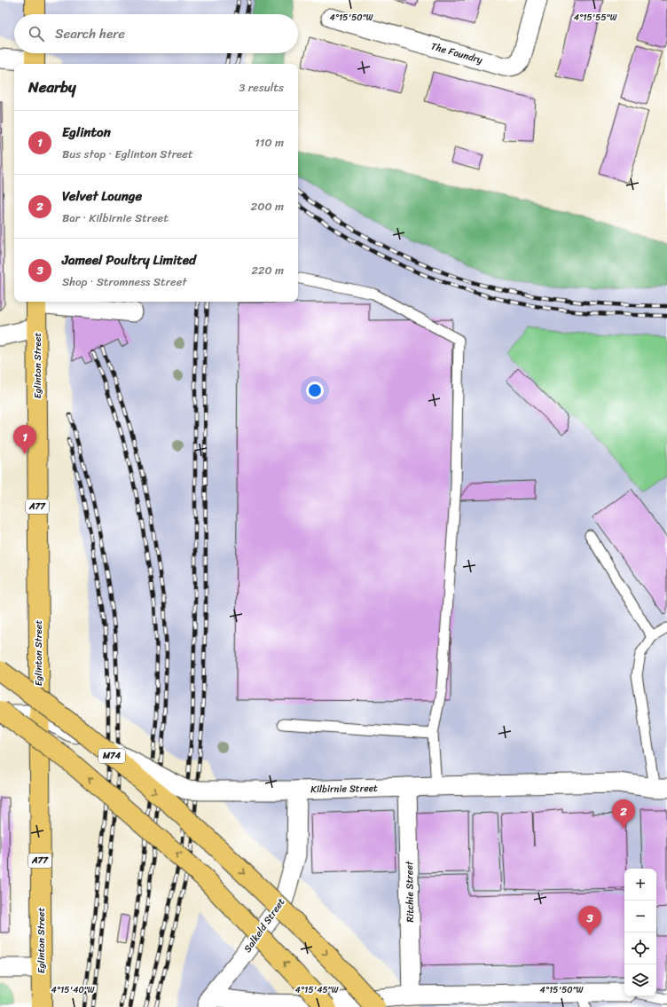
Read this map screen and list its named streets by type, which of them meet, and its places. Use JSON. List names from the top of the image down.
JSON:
{
  "streets": {
    "main road": ["Eglinton Street", "A77", "M74"],
    "street": [
      "The Foundry",
      "Kilbirnie Street",
      "Ritchie Street",
      "Salkeld Street"
    ]
  },
  "crossings": [
    ["Eglinton Street", "Kilbirnie Street"],
    ["Kilbirnie Street", "Ritchie Street"],
    ["Kilbirnie Street", "Salkeld Street"]
  ],
  "page": {
    "search": "Search here",
    "heading": ["Nearby", "3 results"],
    "list": [
      {
        "mark": "1",
        "name": "Eglinton",
        "note": "Bus stop · Eglinton Street",
        "value": "110 m"
      },
      {
        "mark": "2",
        "name": "Velvet Lounge",
        "note": "Bar · Kilbirnie Street",
        "value": "200 m"
      },
      {
        "mark": "3",
        "name": "Jameel Poultry Limited",
        "note": "Shop · Stromness Street",
        "value": "220 m"
      }
    ],
    "pins": ["1", "2", "3"],
    "map_buttons": ["+", "−"]
  },
  "coordinates": [
    "4°15'50\"W",
    "4°15'55\"W",
    "4°15'40\"W",
    "4°15'45\"W"
  ]
}
